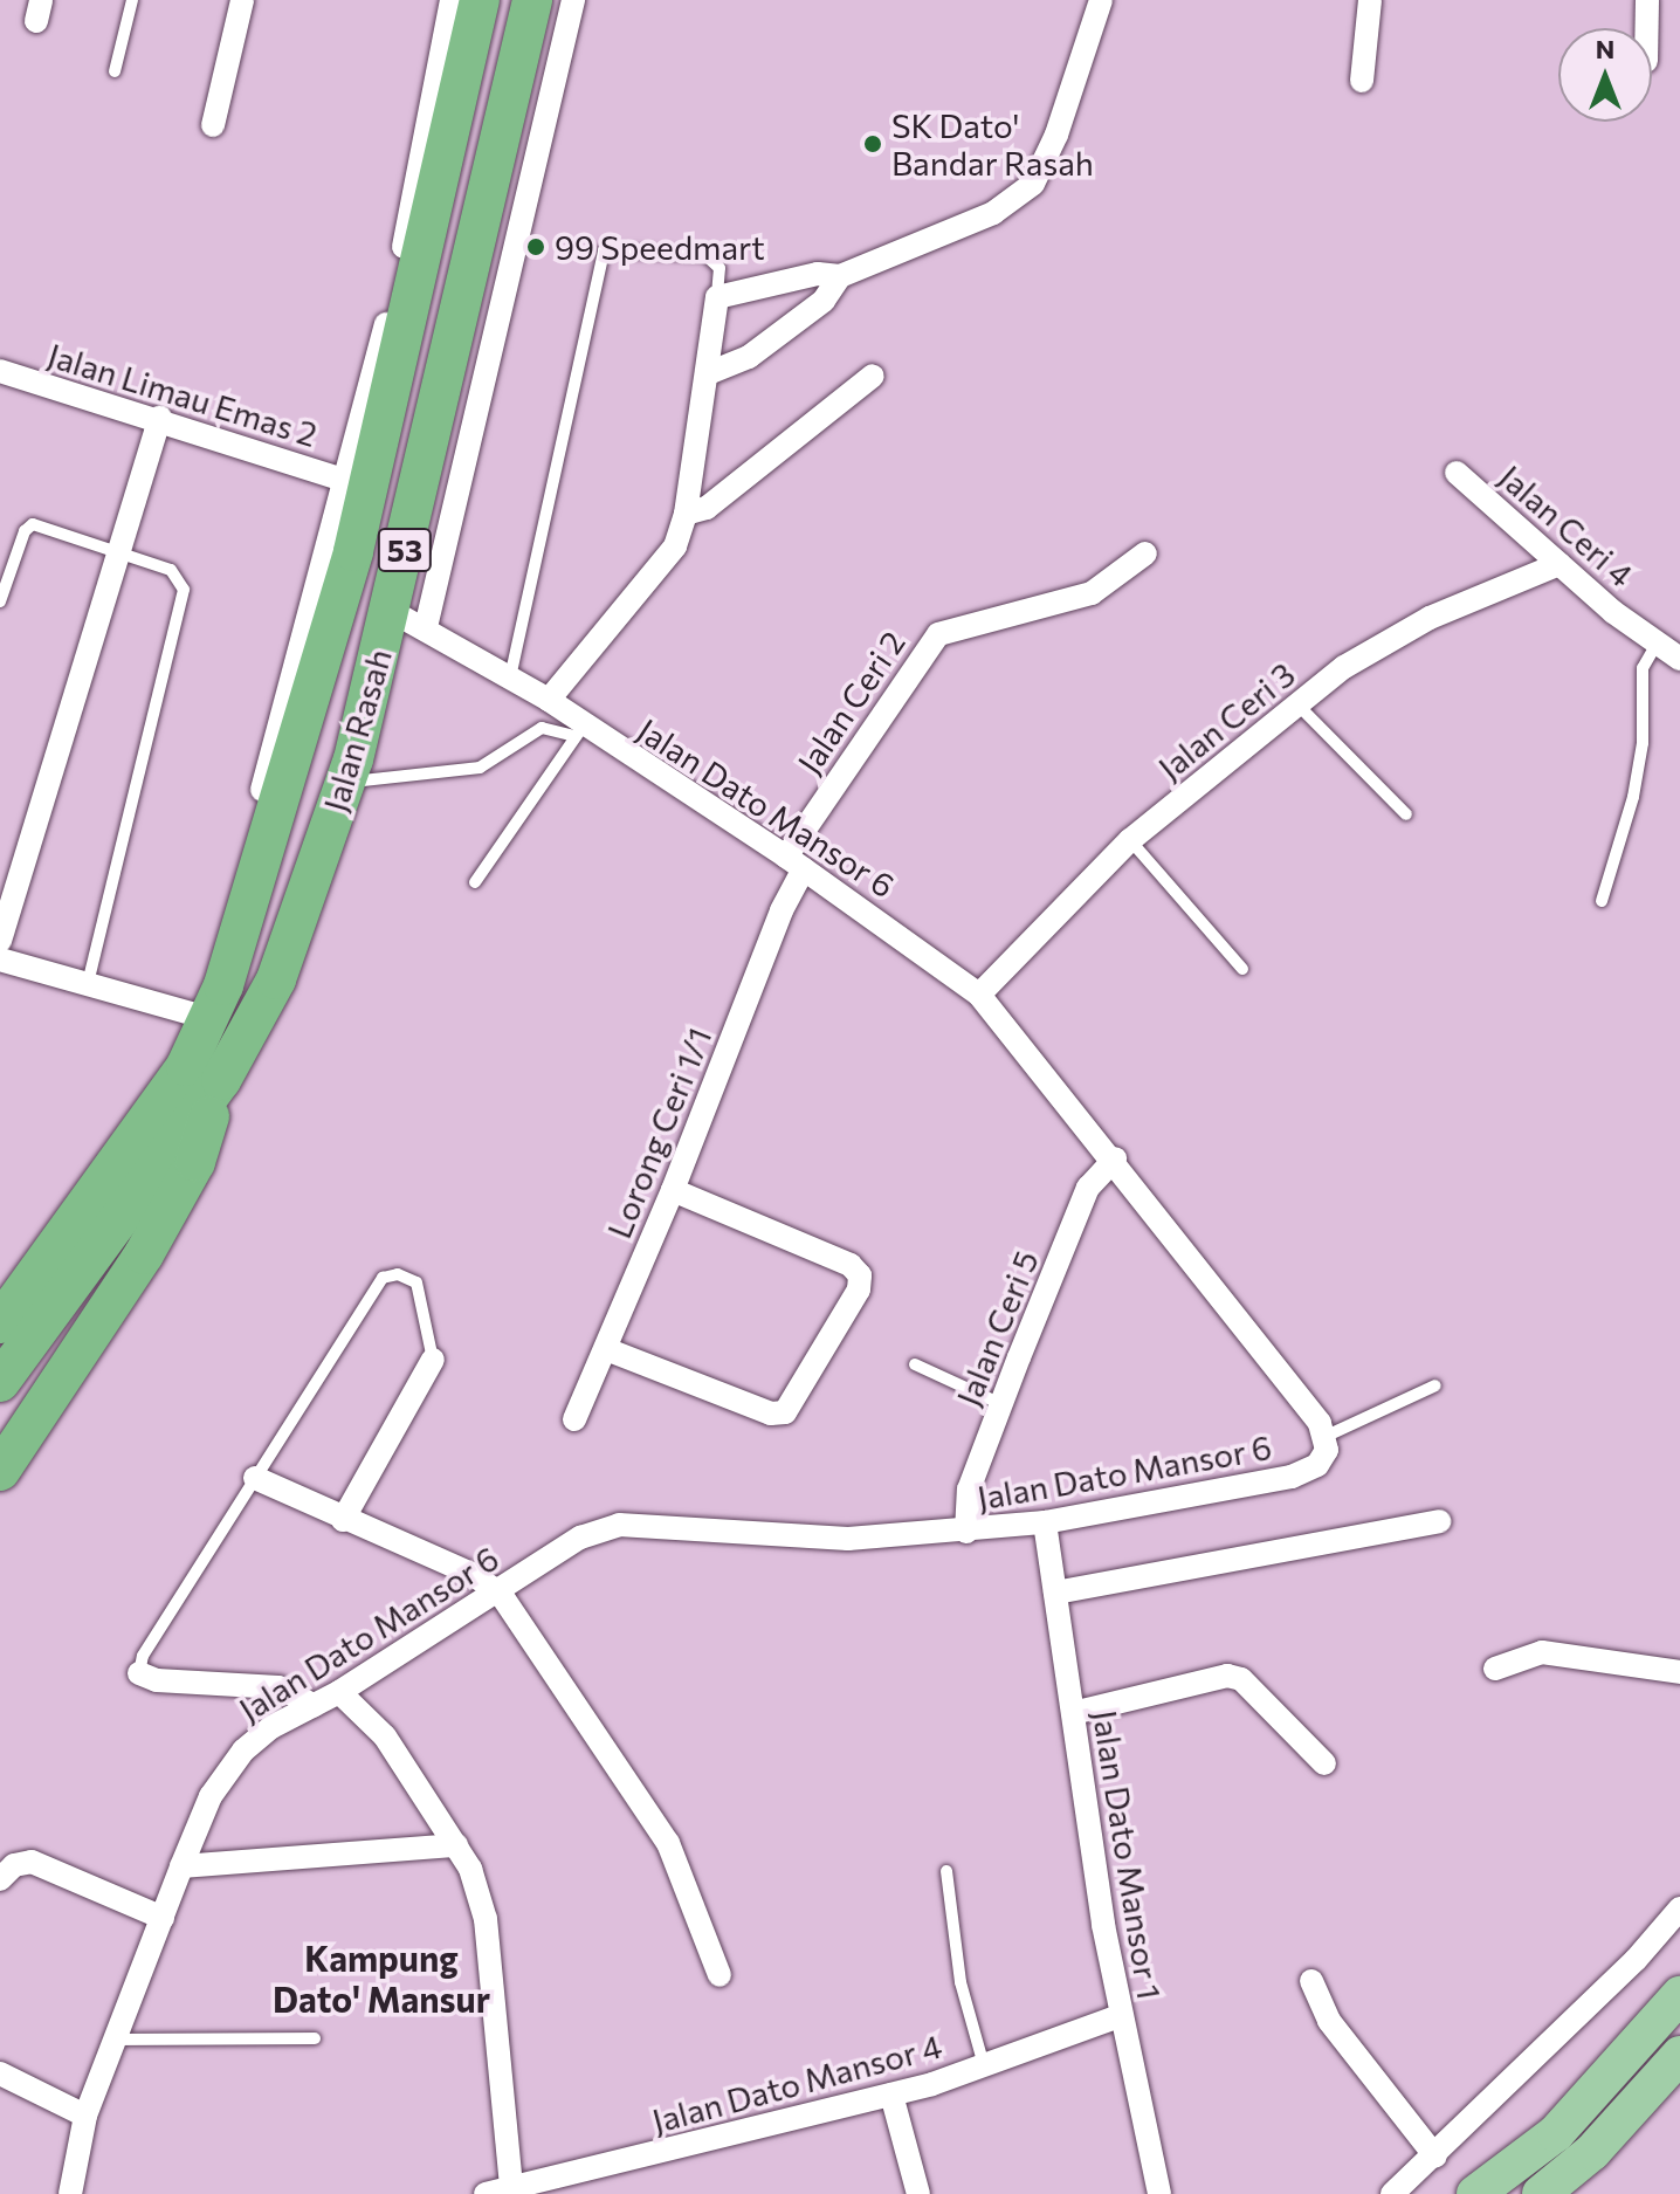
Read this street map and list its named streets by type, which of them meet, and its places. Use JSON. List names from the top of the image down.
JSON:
{
  "streets": {
    "highway": ["53", "Jalan Rasah"],
    "street": [
      "Jalan Limau Emas 2",
      "Jalan Ceri 4",
      "Jalan Ceri 2",
      "Jalan Ceri 3",
      "Jalan Dato Mansor 6",
      "Lorong Ceri 1/1",
      "Jalan Ceri 5",
      "Jalan Dato Mansor 1",
      "Jalan Dato Mansor 4"
    ]
  },
  "crossings": [
    ["Jalan Ceri 4", "Jalan Ceri 3"],
    ["Jalan Ceri 2", "Jalan Dato Mansor 6"],
    ["Jalan Ceri 2", "Lorong Ceri 1/1"],
    ["Jalan Ceri 3", "Jalan Dato Mansor 6"],
    ["Jalan Rasah", "Jalan Dato Mansor 6"],
    ["Jalan Dato Mansor 6", "Lorong Ceri 1/1"],
    ["Jalan Dato Mansor 6", "Jalan Ceri 5"],
    ["Jalan Dato Mansor 6", "Jalan Dato Mansor 1"],
    ["Jalan Dato Mansor 1", "Jalan Dato Mansor 4"]
  ],
  "districts": ["Kampung Dato' Mansur"],
  "places": ["SK Dato' Bandar Rasah", "99 Speedmart"],
  "north": "top"
}
